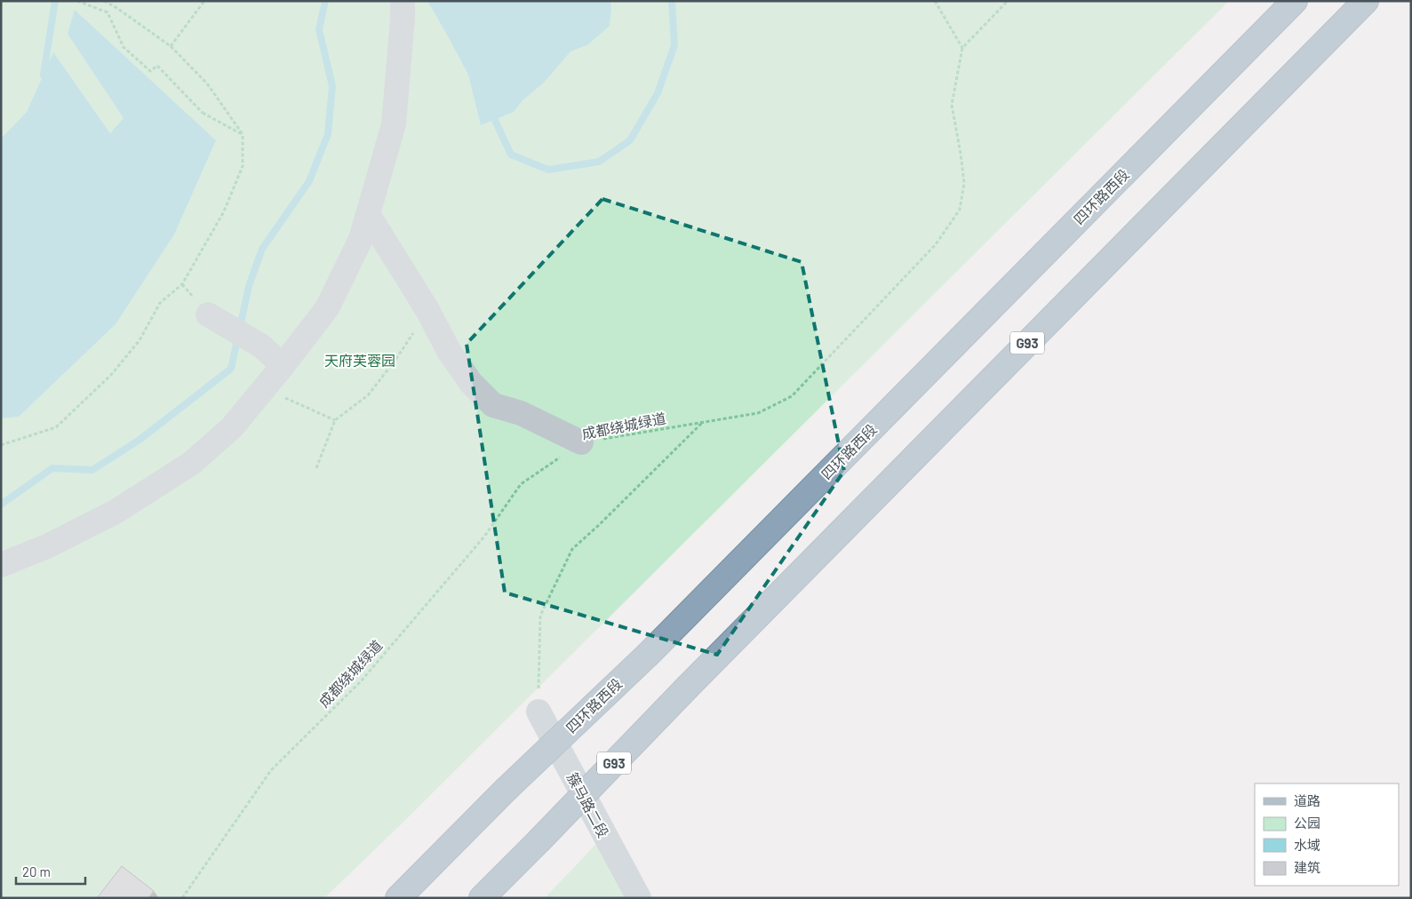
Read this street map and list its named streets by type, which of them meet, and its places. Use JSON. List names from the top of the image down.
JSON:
{
  "streets": {
    "highway": ["四环路西段", "G93"],
    "main road": ["簇马路二段"],
    "path": ["成都绕城绿道"]
  },
  "parks": ["天府芙蓉园"],
  "legend": [
    "道路",
    "公园",
    "水域",
    "建筑"
  ],
  "scale_bar": "20 m"
}
